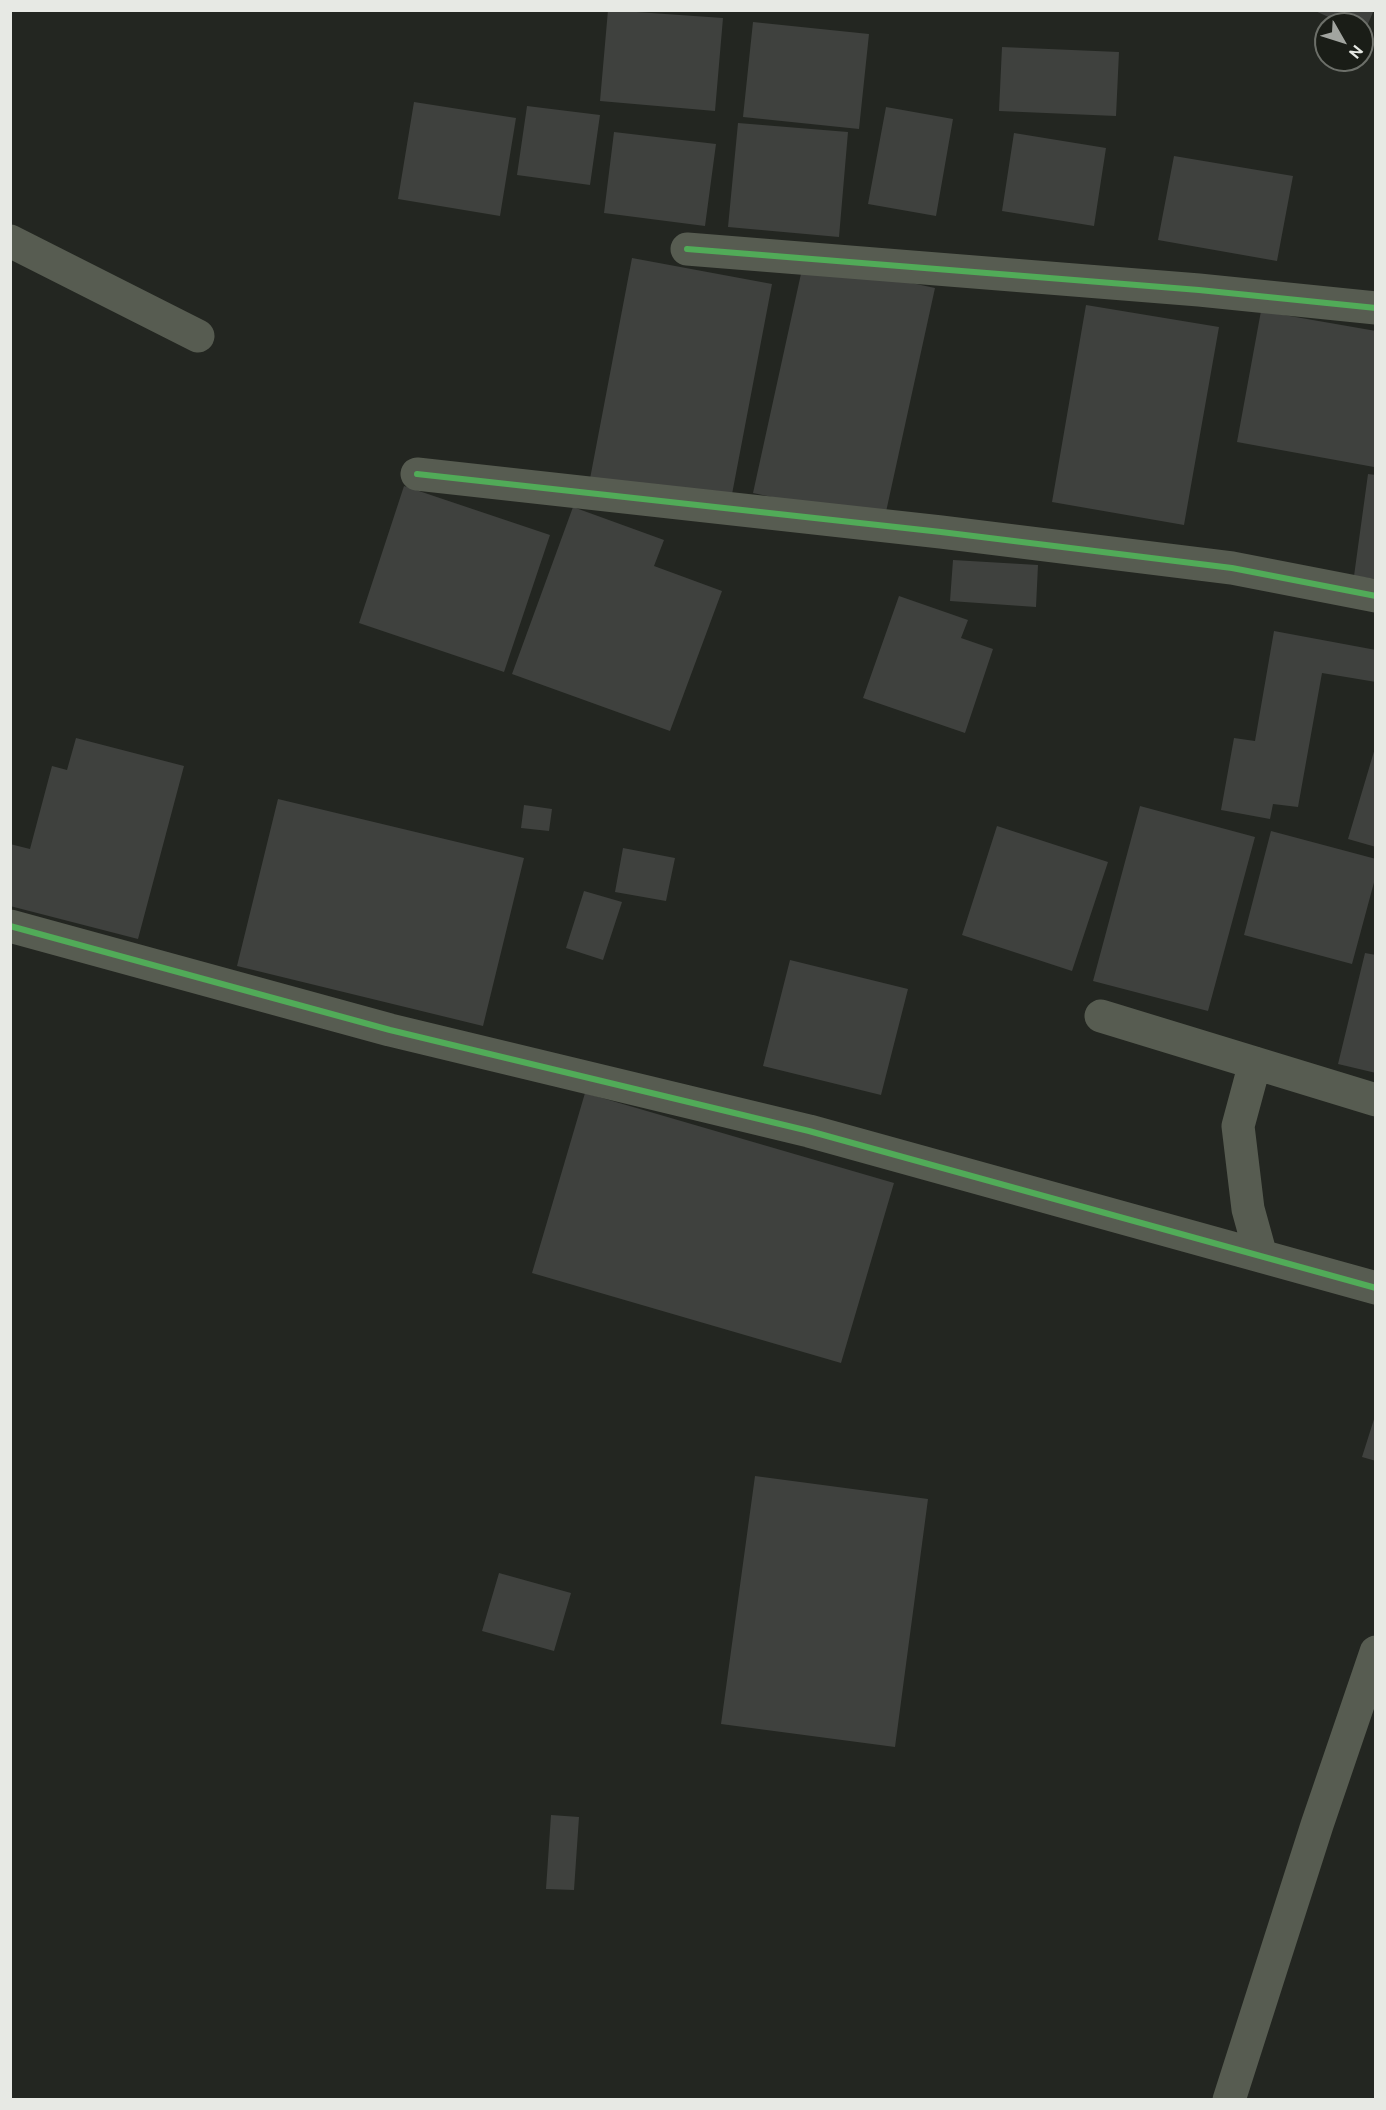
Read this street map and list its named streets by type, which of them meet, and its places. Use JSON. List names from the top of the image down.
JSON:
{
  "north": "bottom right"
}
